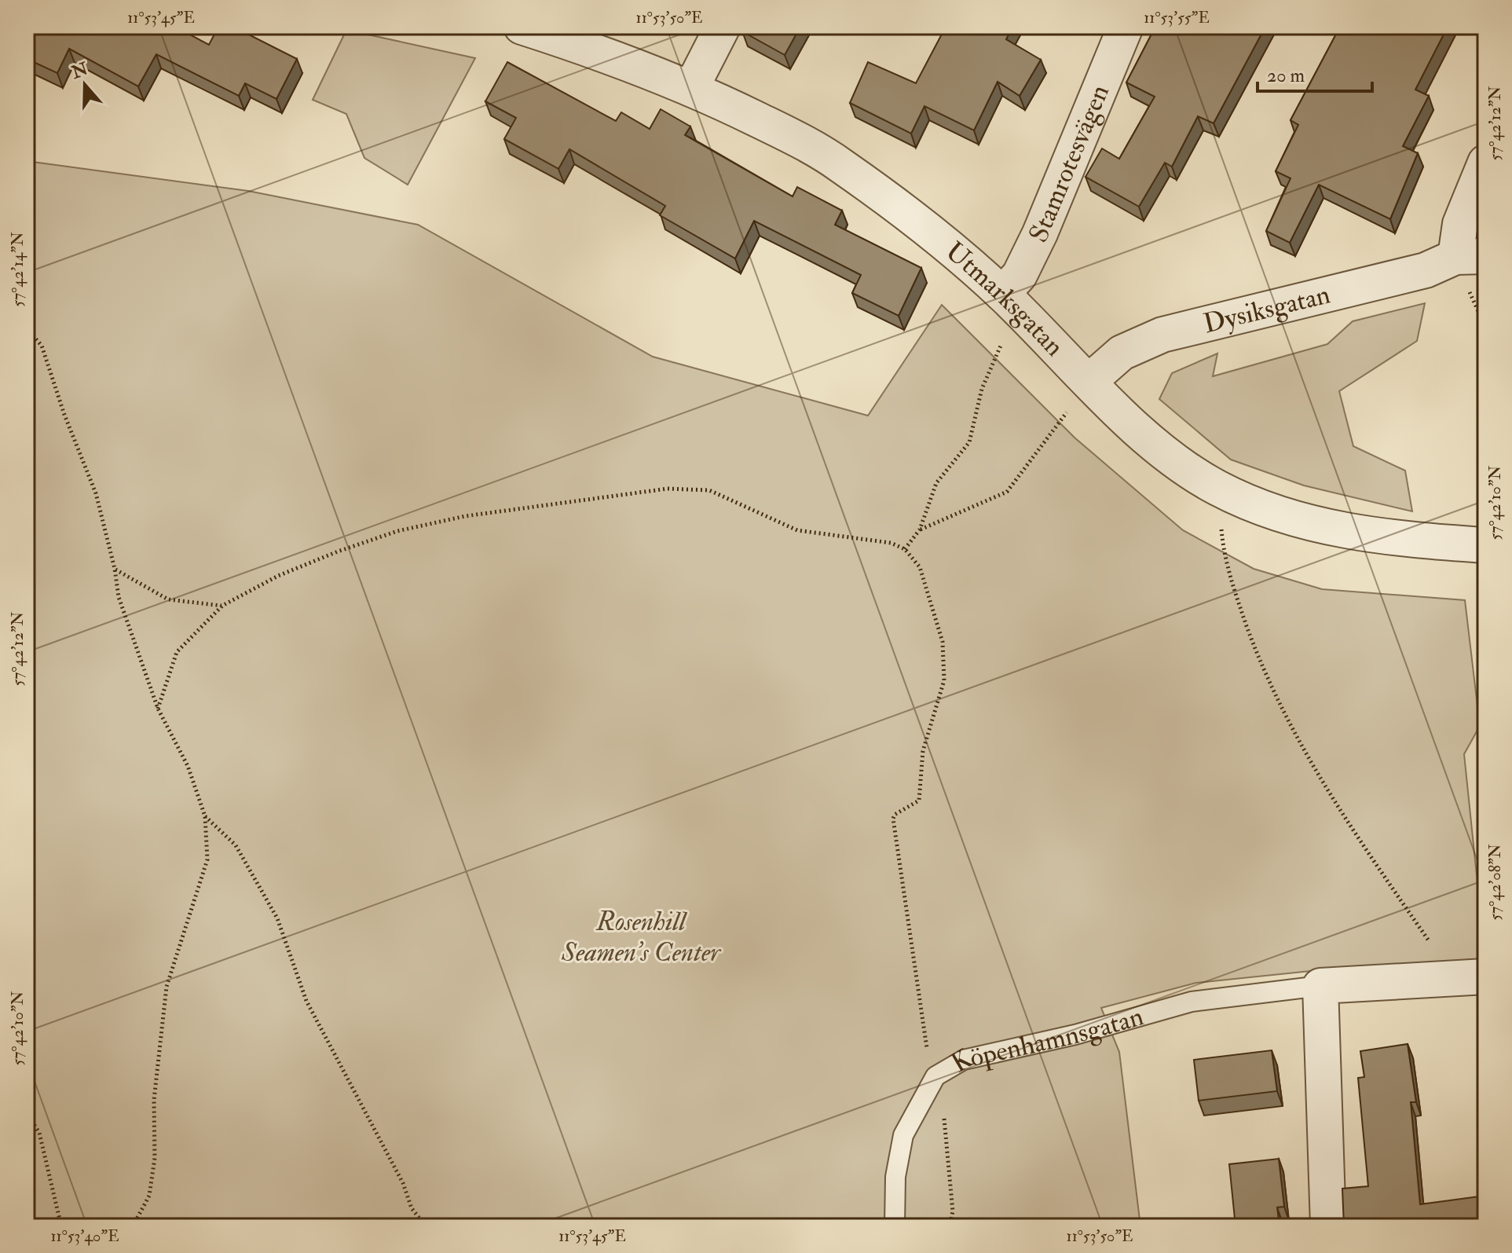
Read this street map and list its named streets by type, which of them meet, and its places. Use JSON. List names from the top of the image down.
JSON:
{
  "streets": {
    "street": [
      "Stamrotesvägen",
      "Utmarksgatan",
      "Dysiksgatan",
      "Köpenhamnsgatan"
    ]
  },
  "crossings": [
    ["Stamrotesvägen", "Utmarksgatan"],
    ["Utmarksgatan", "Dysiksgatan"]
  ],
  "parks": ["Rosenhill Seamen's Center"],
  "scale_bar": "20 m",
  "north": "top",
  "coordinates": [
    "11°53'45\"E",
    "11°53'50\"E",
    "11°53'55\"E",
    "57°42'12\"N",
    "57°42'14\"N",
    "57°42'10\"N",
    "57°42'08\"N",
    "11°53'40\"E"
  ]
}
